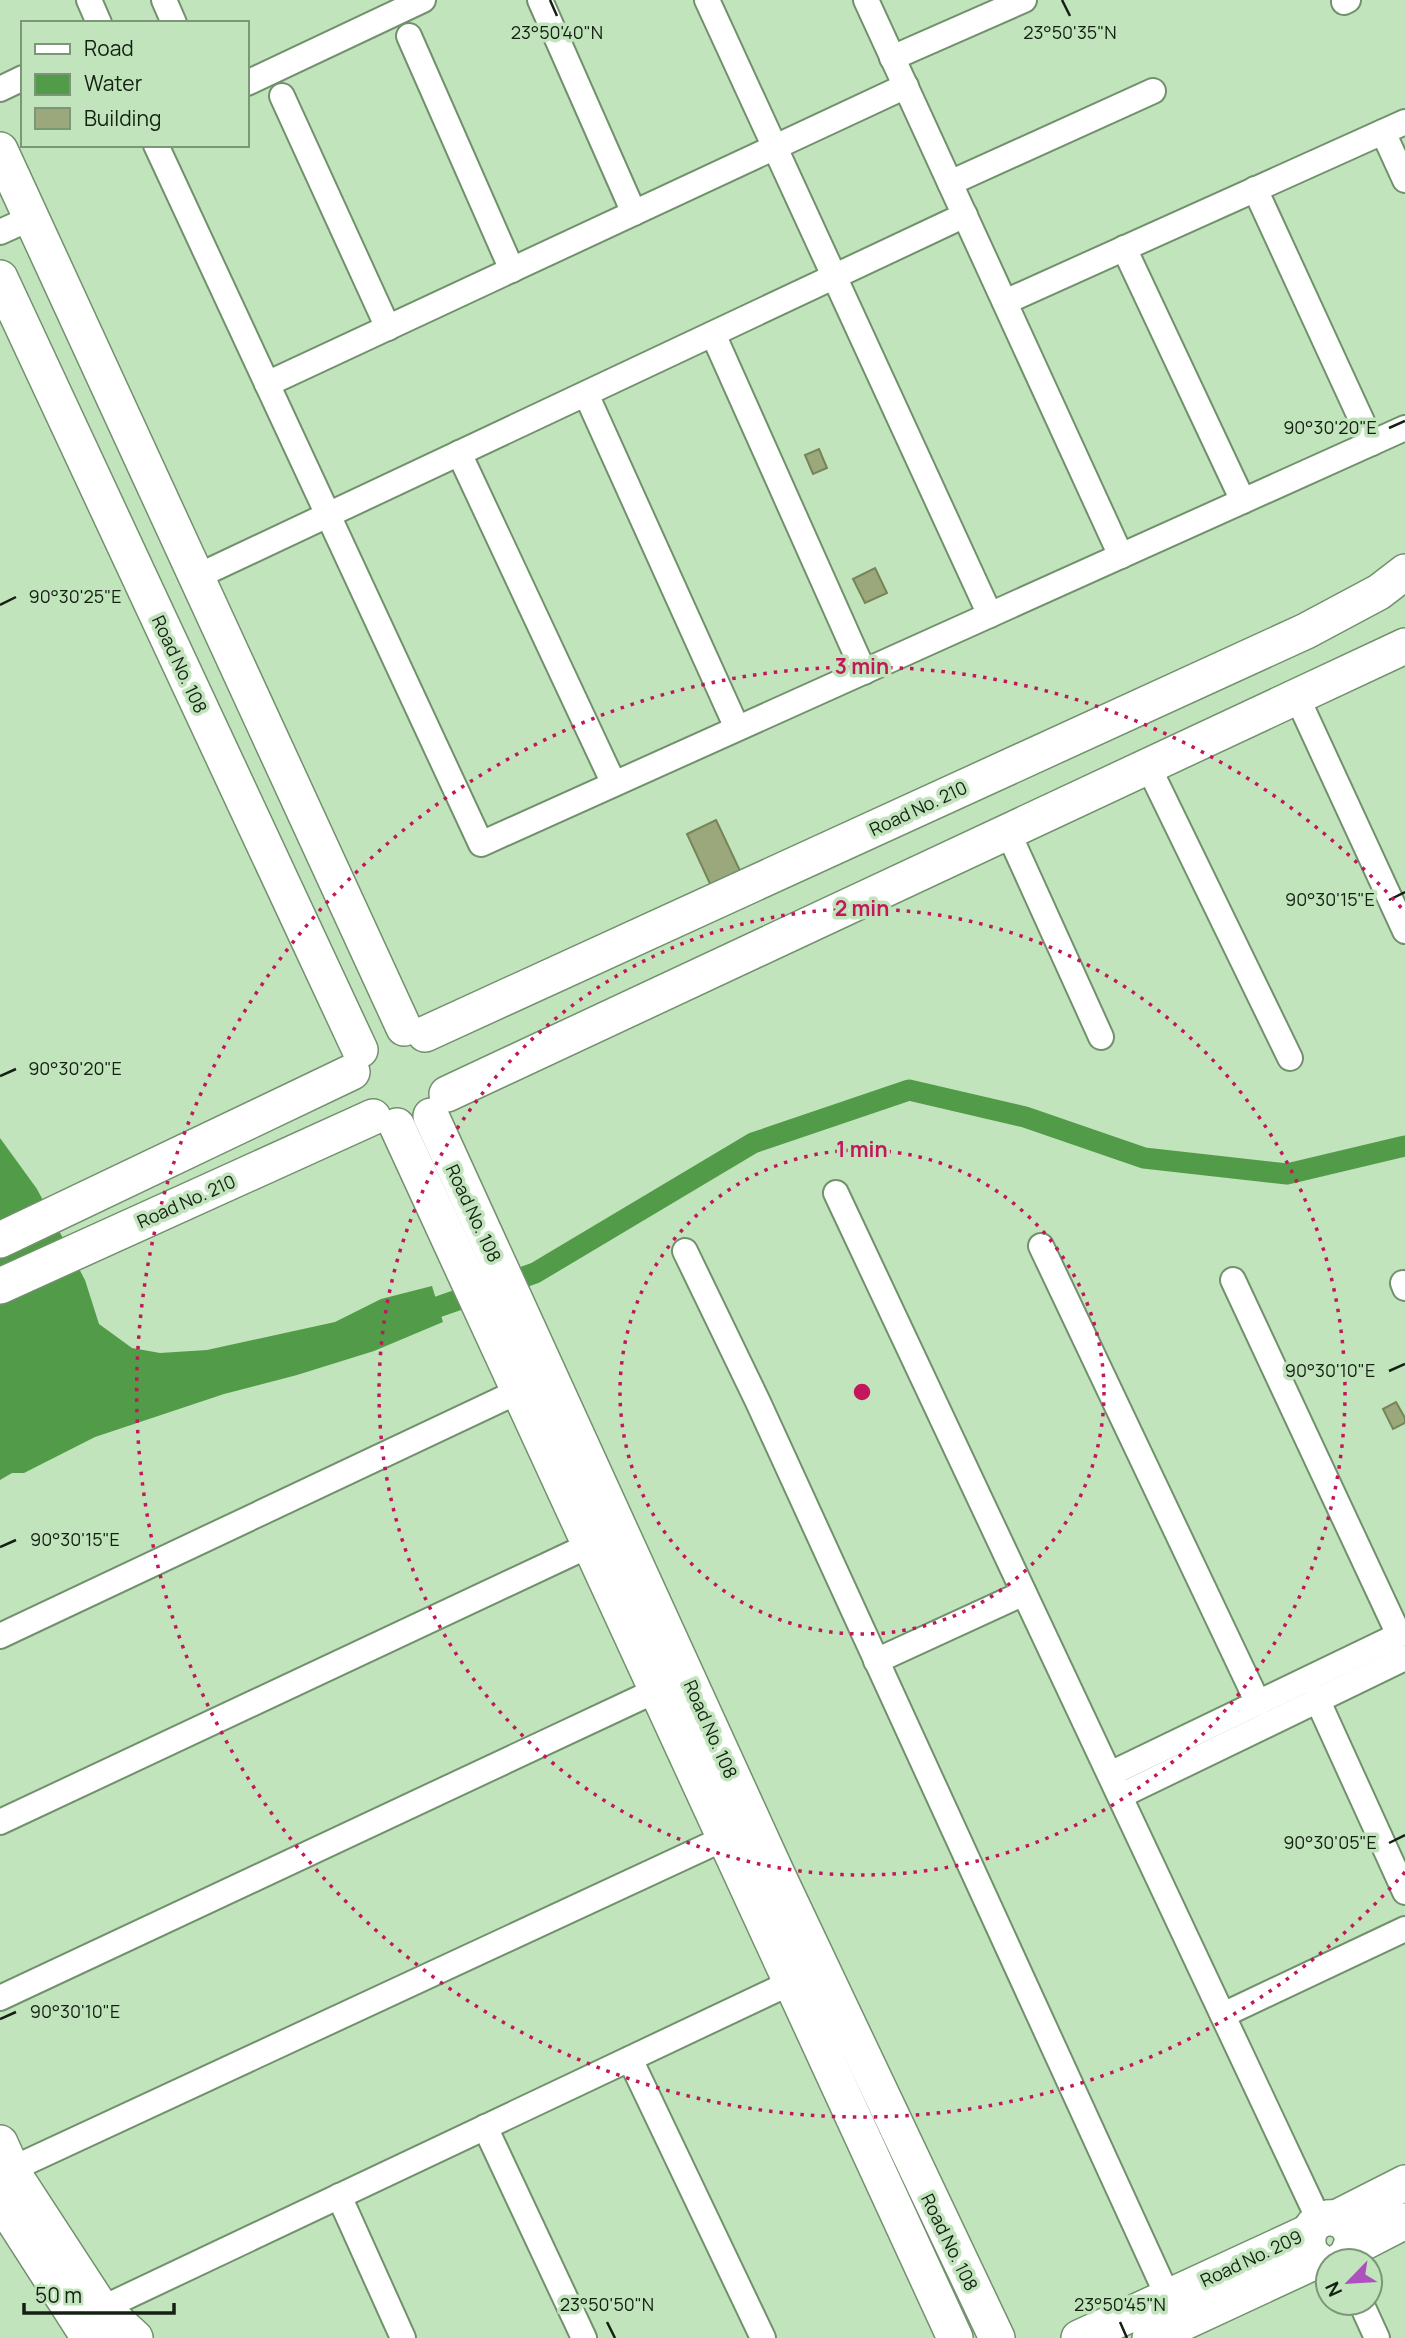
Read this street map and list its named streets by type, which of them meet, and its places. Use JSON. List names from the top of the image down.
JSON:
{
  "streets": {
    "street": ["Road No. 108", "Road No. 210", "Road No. 209"]
  },
  "crossings": [
    ["Road No. 108", "Road No. 210"]
  ],
  "legend": ["Road", "Water", "Building"],
  "scale_bar": "50 m",
  "north": "bottom left",
  "coordinates": [
    "23°50'40\"N",
    "23°50'35\"N",
    "90°30'20\"E",
    "90°30'25\"E",
    "90°30'15\"E",
    "90°30'10\"E",
    "90°30'05\"E",
    "23°50'50\"N",
    "23°50'45\"N"
  ],
  "rings": ["3 min", "2 min", "1 min"]
}
